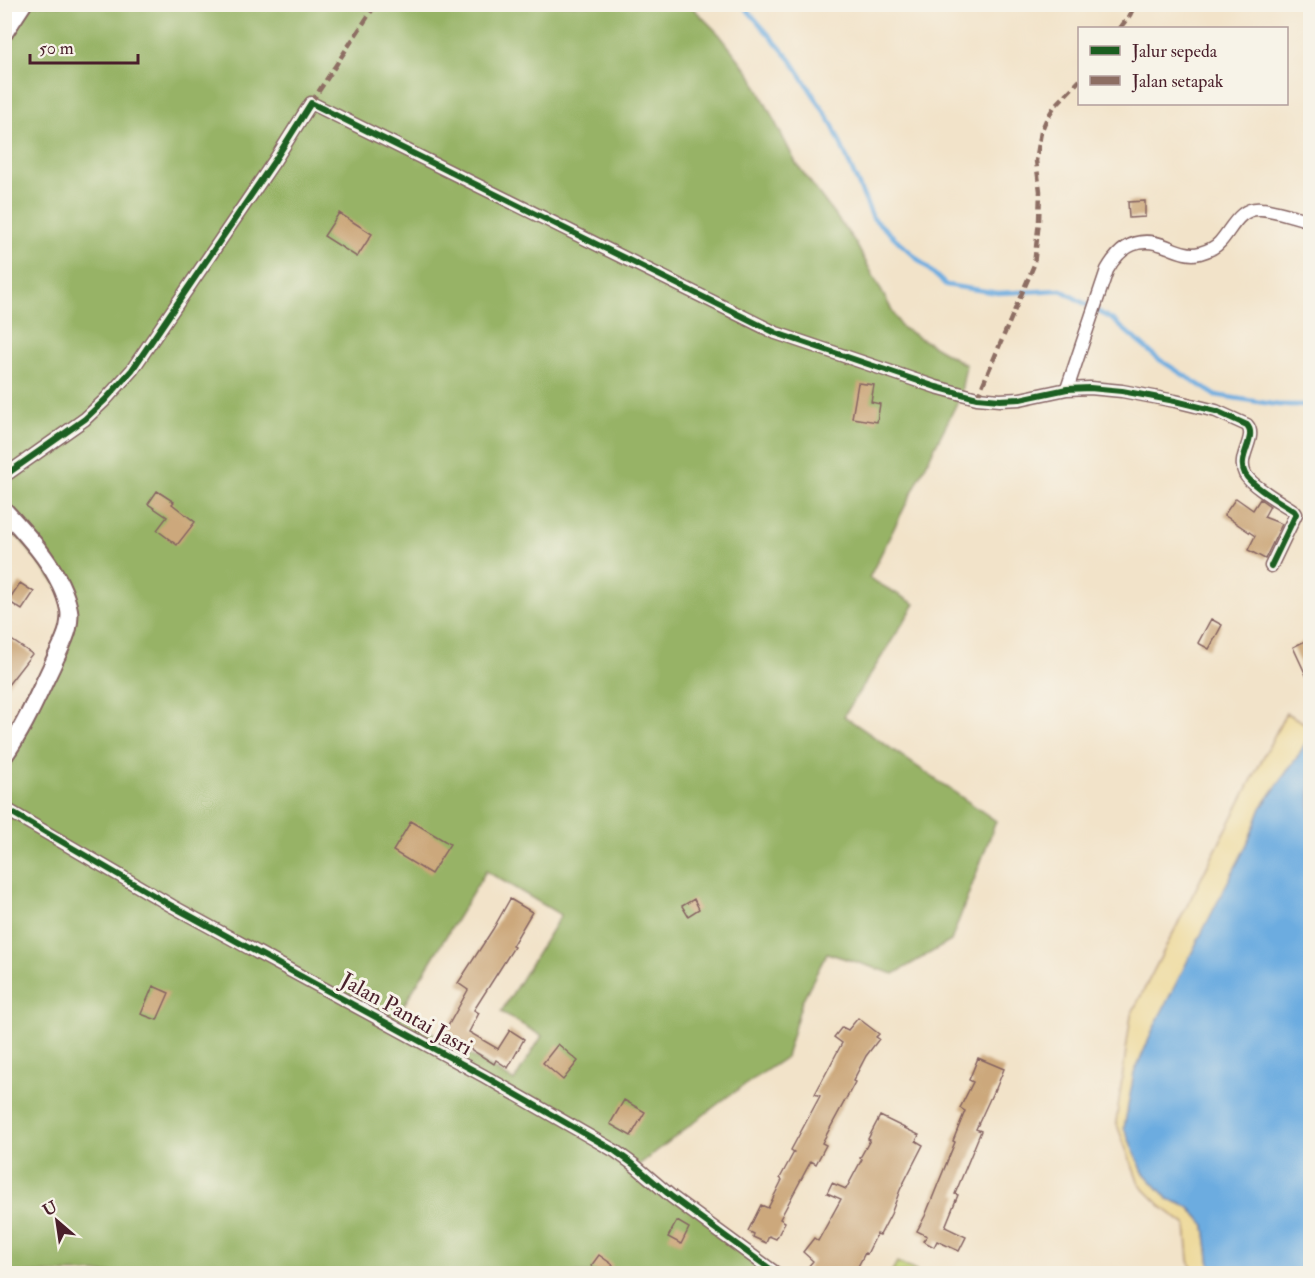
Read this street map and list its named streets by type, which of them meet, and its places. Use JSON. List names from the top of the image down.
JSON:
{
  "streets": {
    "street": ["Jalan Pantai Jasri"]
  },
  "legend": ["Jalur sepeda", "Jalan setapak"],
  "scale_bar": "50 m",
  "north": "top left"
}
